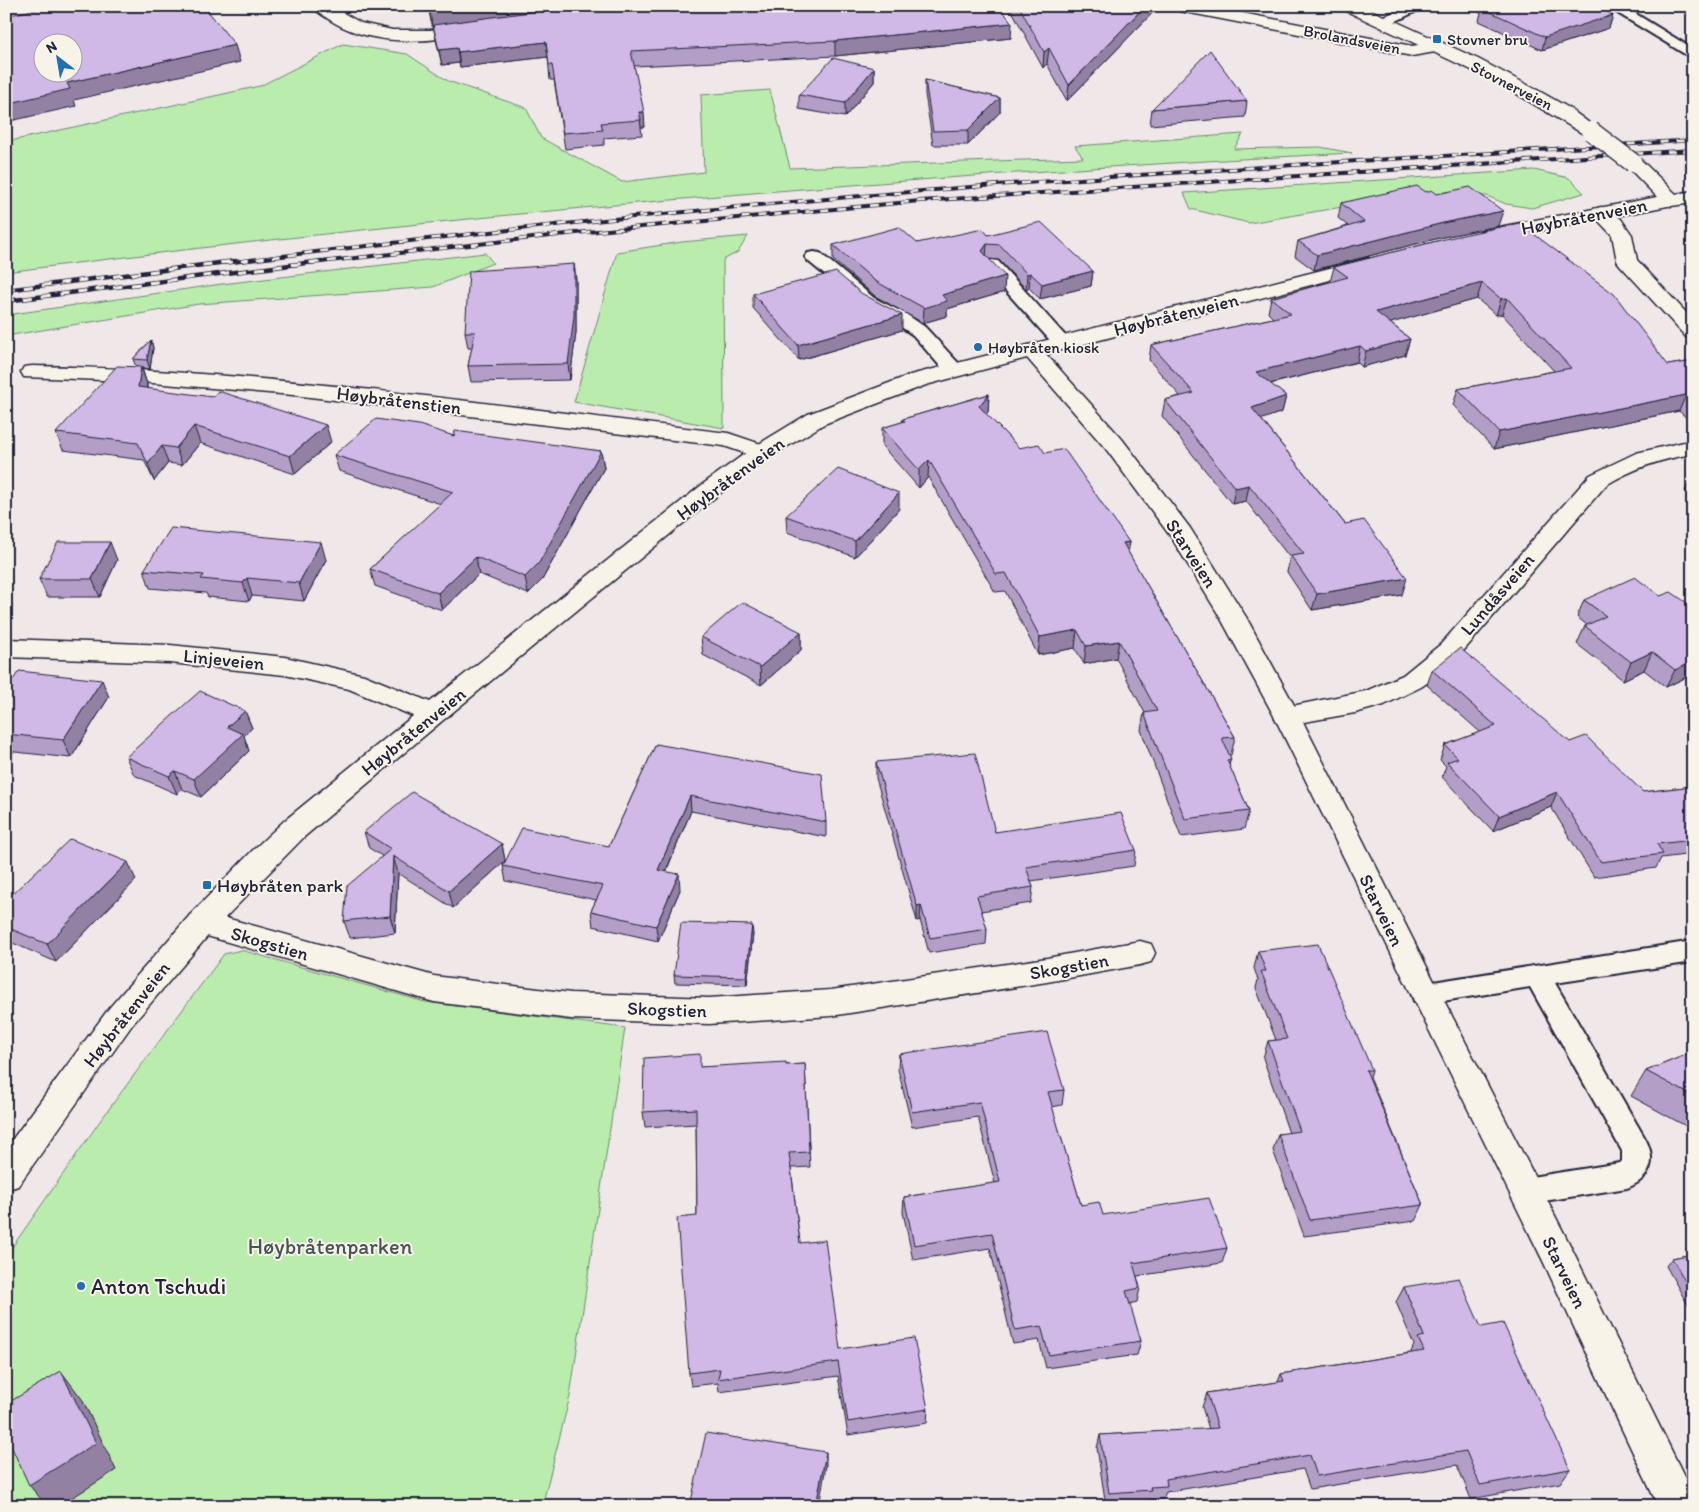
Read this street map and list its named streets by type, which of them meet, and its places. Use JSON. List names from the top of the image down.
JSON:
{
  "streets": {
    "street": [
      "Brolandsveien",
      "Stovnerveien",
      "Høybråtenveien",
      "Høybråtenstien",
      "Starveien",
      "Lundåsveien",
      "Linjeveien",
      "Skogstien"
    ]
  },
  "crossings": [
    ["Brolandsveien", "Stovnerveien"],
    ["Stovnerveien", "Høybråtenveien"],
    ["Høybråtenveien", "Høybråtenstien"],
    ["Høybråtenveien", "Starveien"],
    ["Høybråtenveien", "Linjeveien"],
    ["Høybråtenveien", "Skogstien"],
    ["Starveien", "Lundåsveien"]
  ],
  "parks": ["Høybråtenparken"],
  "places": {
    "transit": ["Stovner bru", "Høybråten park"],
    "other": ["Høybråten kiosk", "Anton Tschudi"]
  },
  "north": "top left"
}
